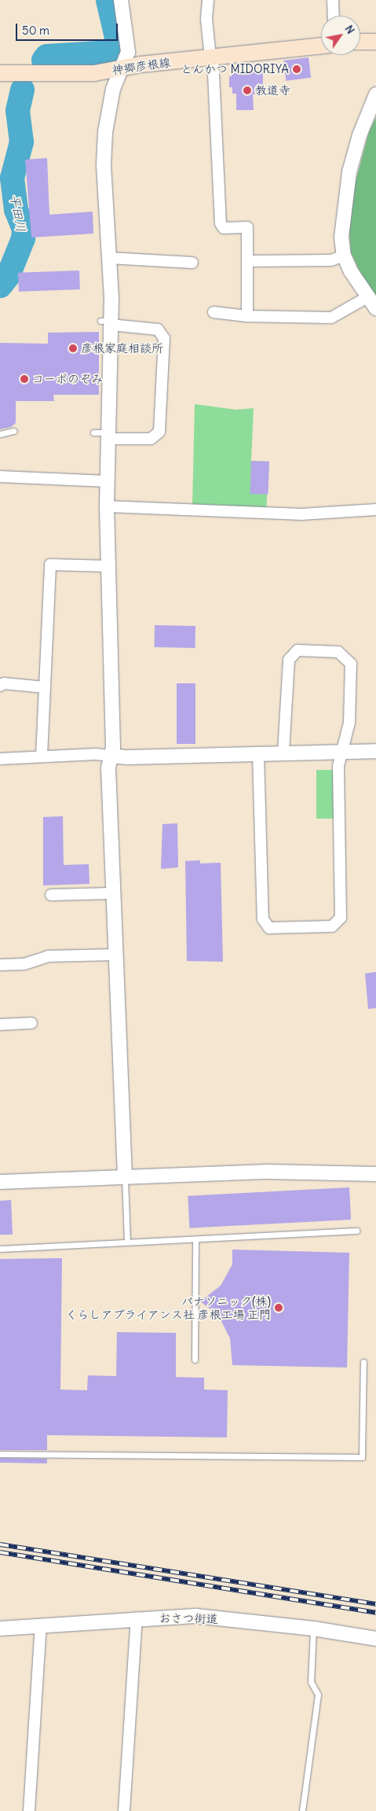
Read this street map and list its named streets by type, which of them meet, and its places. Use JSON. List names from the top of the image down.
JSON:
{
  "streets": {
    "main road": ["神郷彦根線"],
    "street": ["おさつ街道"]
  },
  "water": ["平田川"],
  "places": [
    "とんかつ MIDORIYA",
    "教道寺",
    "彦根家庭相談所",
    "コーポのぞみ",
    "パナソニック(株) くらしアプライアンス社 彦根工場 正門"
  ],
  "scale_bar": "50 m",
  "north": "top right"
}
